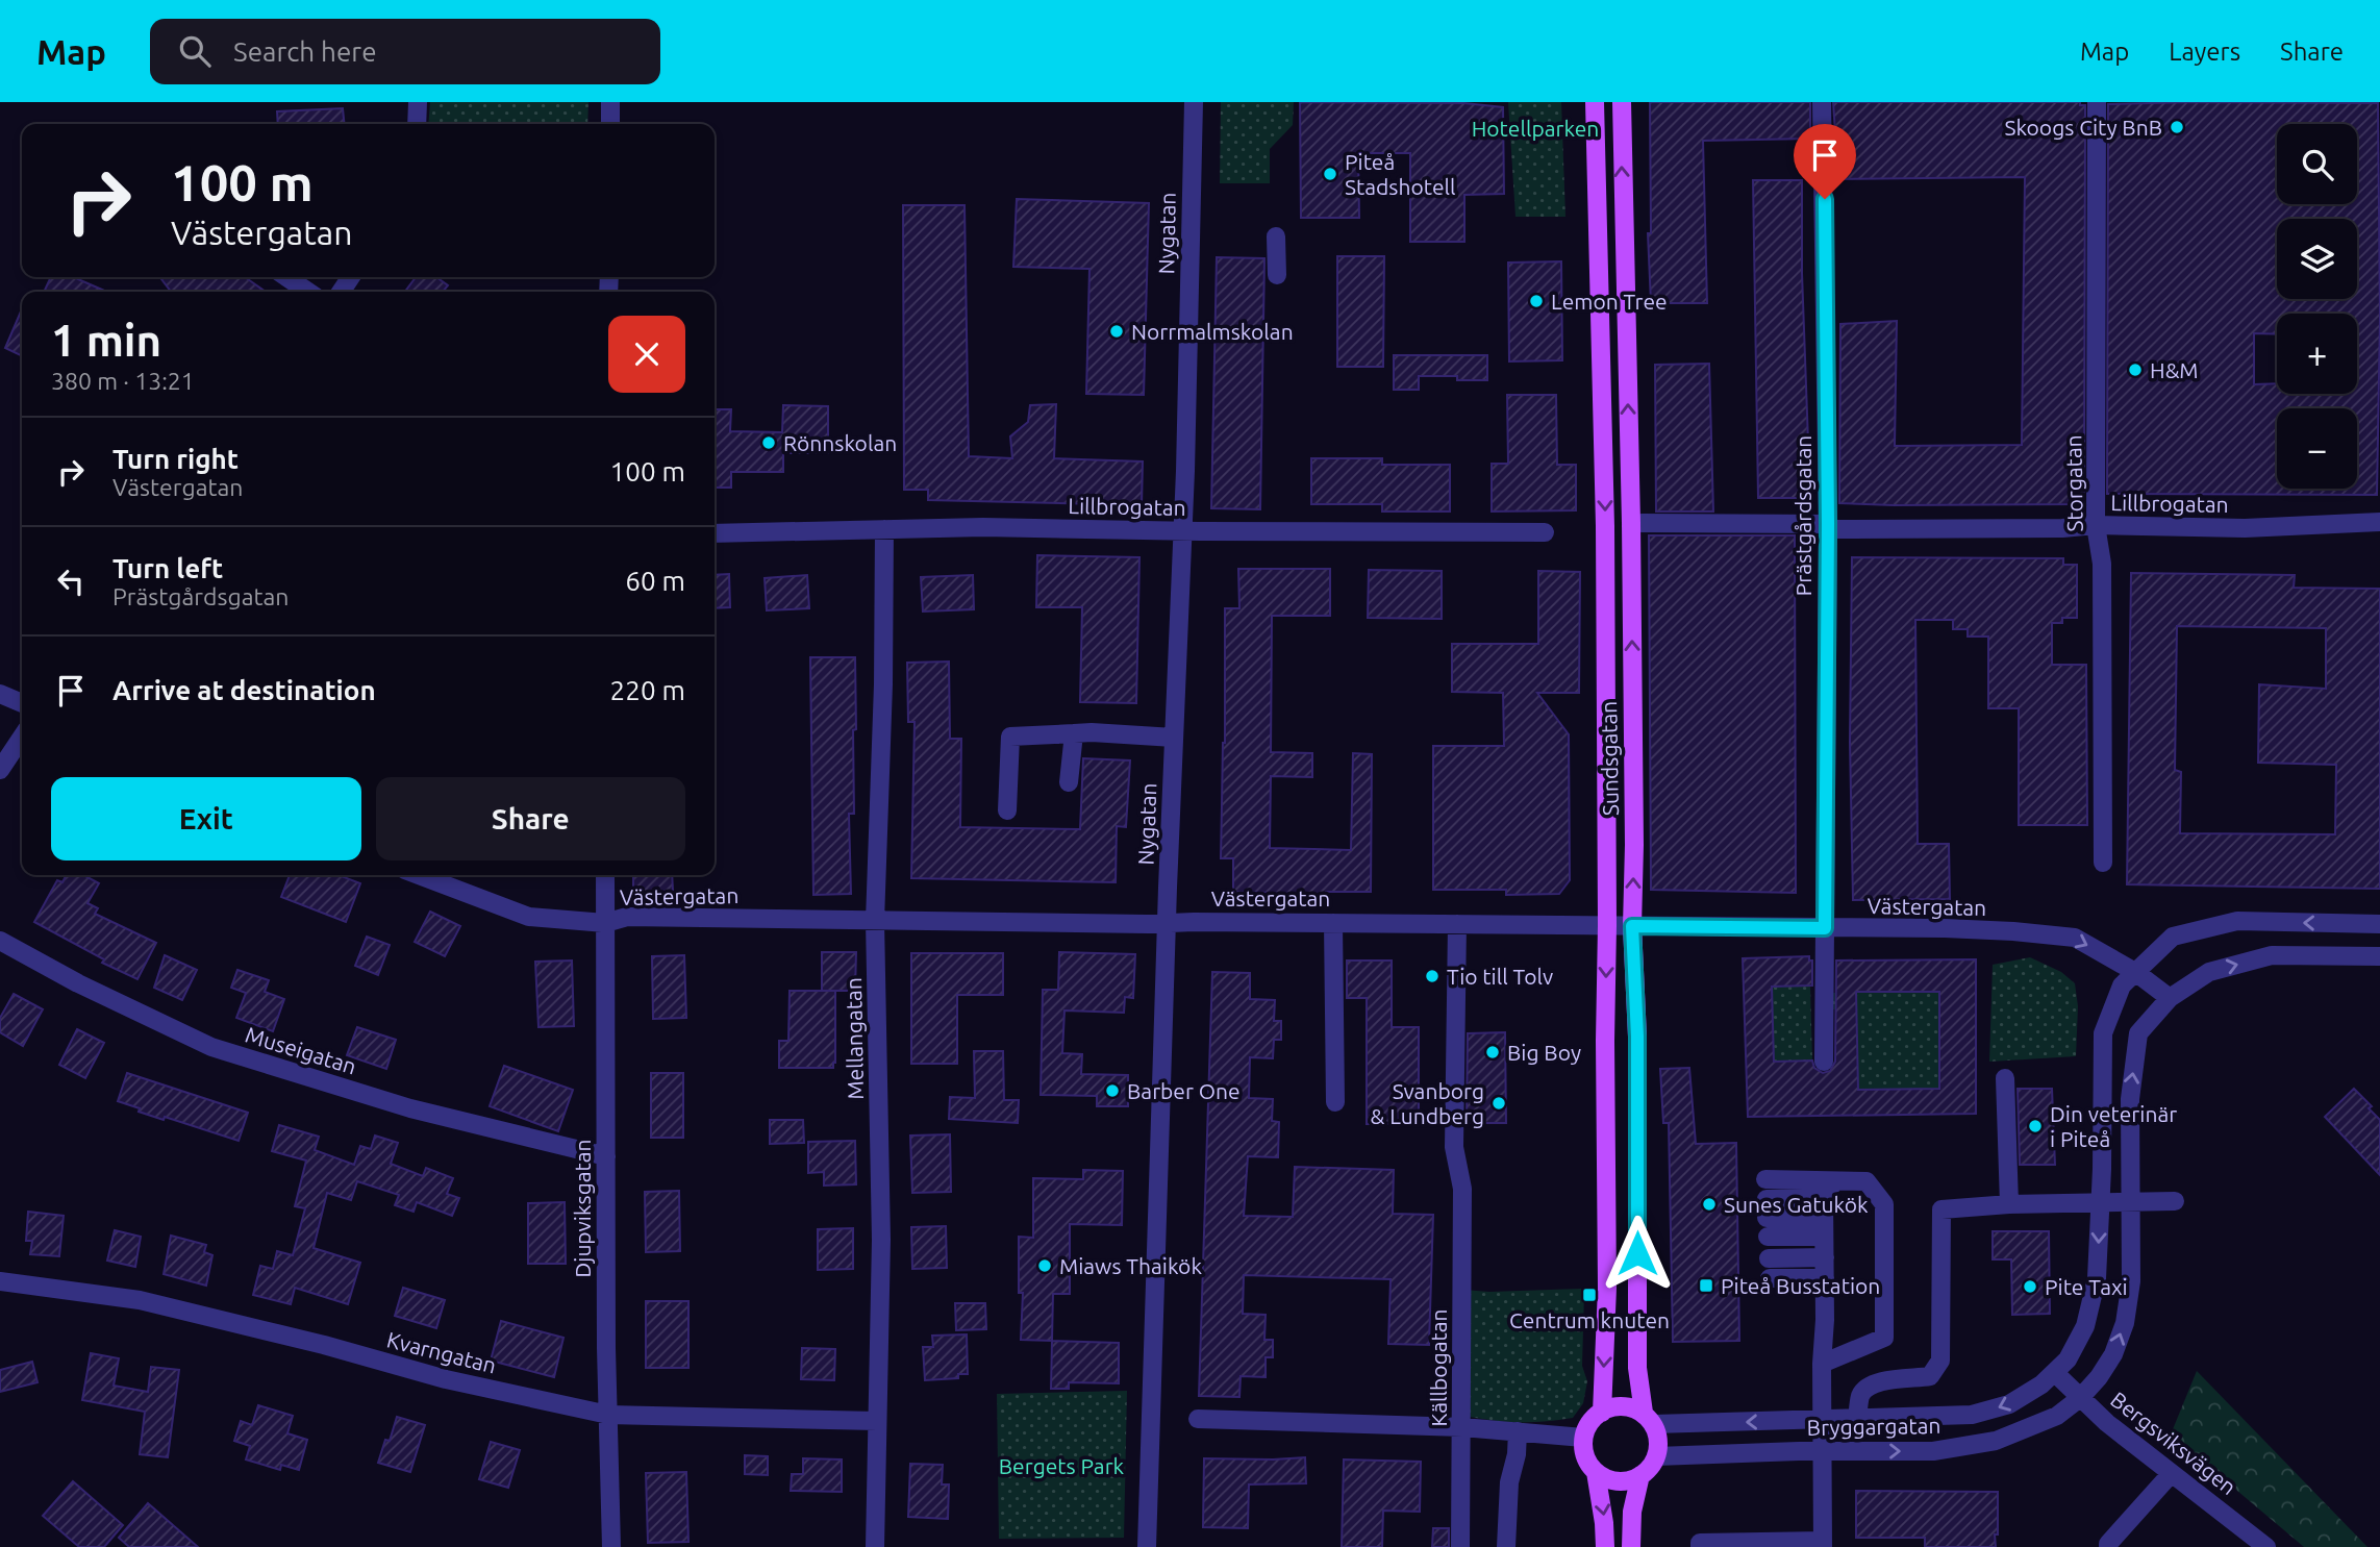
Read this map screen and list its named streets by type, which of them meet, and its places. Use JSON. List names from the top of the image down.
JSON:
{
  "streets": {
    "main road": ["Sundsgatan"],
    "street": [
      "Nygatan",
      "Storgatan",
      "Lillbrogatan",
      "Prästgårdsgatan",
      "Västergatan",
      "Mellangatan",
      "Museigatan",
      "Djupviksgatan",
      "Kvarngatan",
      "Källbogatan",
      "Bryggargatan",
      "Bergsviksvägen"
    ]
  },
  "crossings": [
    ["Nygatan", "Lillbrogatan"],
    ["Nygatan", "Västergatan"],
    ["Storgatan", "Lillbrogatan"],
    ["Lillbrogatan", "Prästgårdsgatan"],
    ["Lillbrogatan", "Mellangatan"],
    ["Prästgårdsgatan", "Västergatan"],
    ["Sundsgatan", "Västergatan"],
    ["Sundsgatan", "Bryggargatan"],
    ["Västergatan", "Mellangatan"],
    ["Västergatan", "Djupviksgatan"],
    ["Västergatan", "Källbogatan"],
    ["Mellangatan", "Kvarngatan"],
    ["Museigatan", "Djupviksgatan"],
    ["Djupviksgatan", "Kvarngatan"],
    ["Bryggargatan", "Bergsviksvägen"]
  ],
  "parks": ["Hotellparken", "Bergets Park"],
  "places": {
    "other": [
      "Skoogs City BnB",
      "Piteå Stadshotell",
      "Lemon Tree",
      "Norrmalmskolan",
      "H&M",
      "Rönnskolan",
      "Tio till Tolv",
      "Big Boy",
      "Barber One",
      "Svanborg & Lundberg",
      "Din veterinär i Piteå",
      "Sunes Gatukök",
      "Miaws Thaikök",
      "Pite Taxi"
    ],
    "transit": ["Piteå Busstation", "Centrum knuten"]
  },
  "page": {
    "header": "Map",
    "search": "Search here",
    "nav": ["Map", "Layers", "Share"],
    "map_buttons": ["+", "−"],
    "turn": ["100 m", "Västergatan"],
    "heading": ["1 min", "380 m · 13:21"],
    "list": [
      {
        "name": "Turn right",
        "note": "Västergatan",
        "value": "100 m"
      },
      {
        "name": "Turn left",
        "note": "Prästgårdsgatan",
        "value": "60 m"
      },
      {
        "name": "Arrive at destination",
        "value": "220 m"
      }
    ],
    "buttons": ["Exit", "Share"]
  }
}
